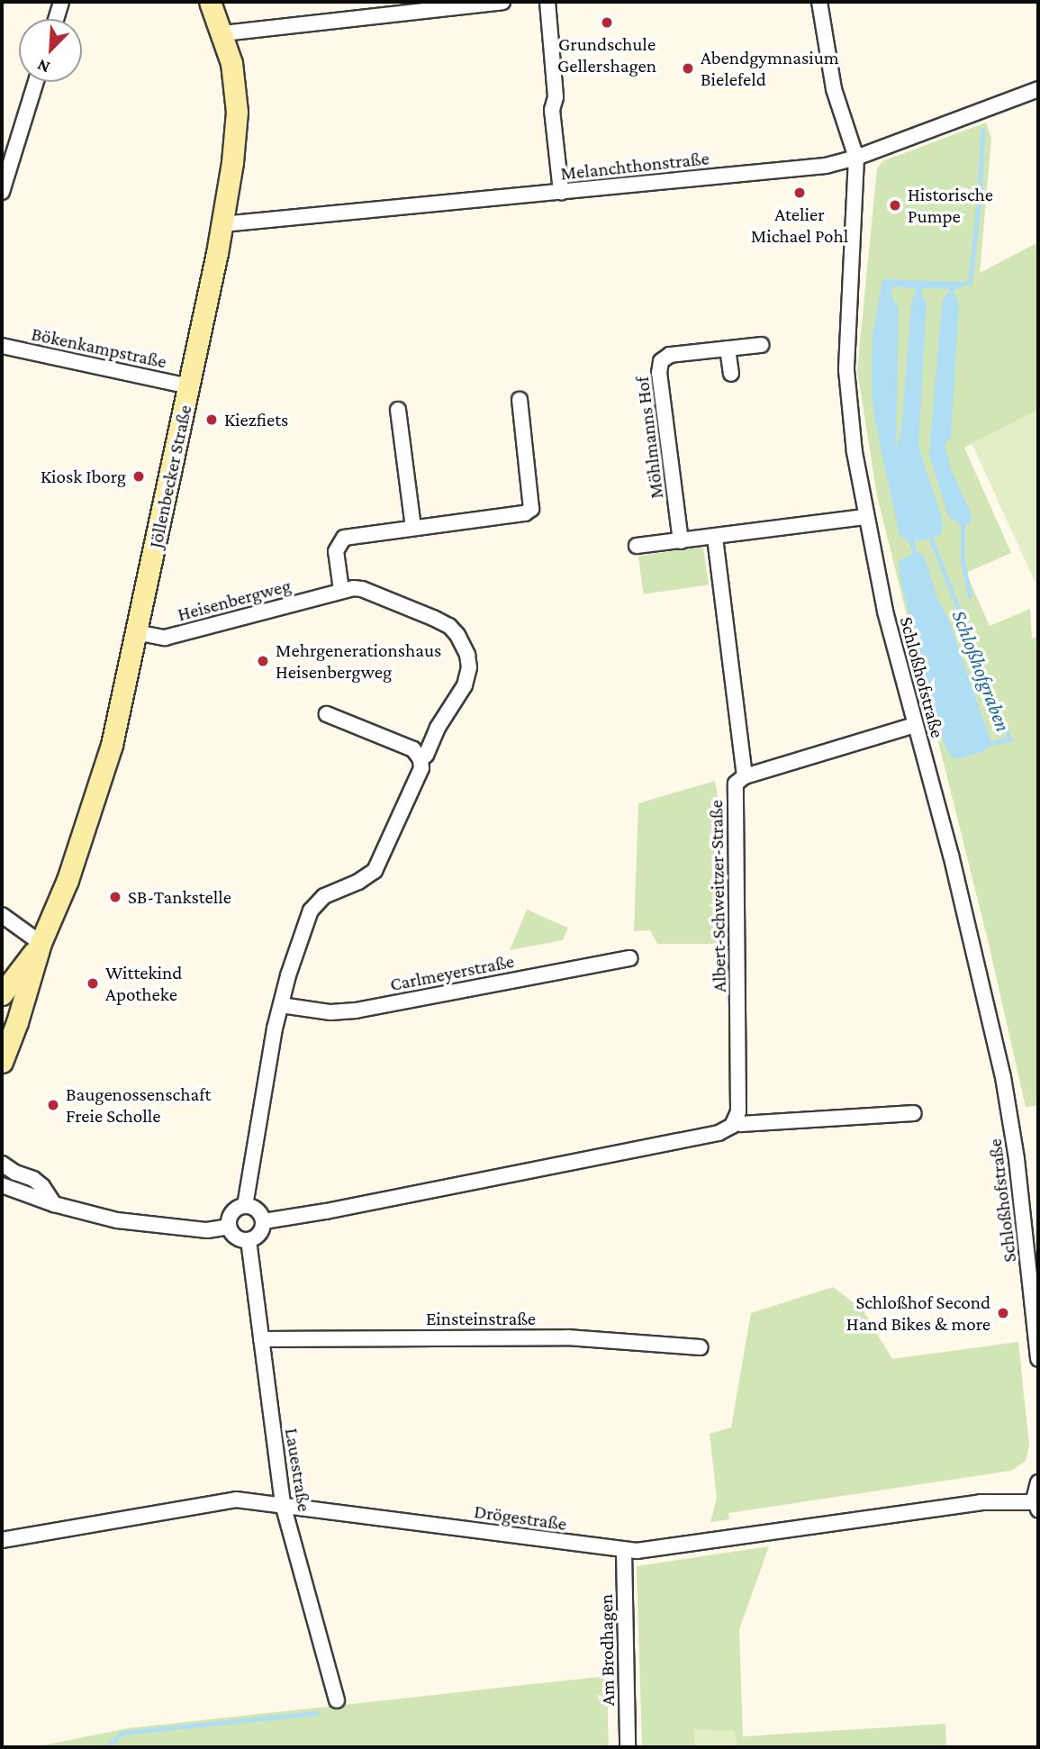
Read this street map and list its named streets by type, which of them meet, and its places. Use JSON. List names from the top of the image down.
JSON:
{
  "streets": {
    "main road": ["Jöllenbecker Straße"],
    "street": [
      "Melanchthonstraße",
      "Bökenkampstraße",
      "Möhlmanns Hof",
      "Heisenbergweg",
      "Schloßhofstraße",
      "Albert-Schweitzer-Straße",
      "Carlmeyerstraße",
      "Einsteinstraße",
      "Lauestraße",
      "Drögestraße",
      "Am Brodhagen"
    ]
  },
  "crossings": [
    ["Melanchthonstraße", "Jöllenbecker Straße"],
    ["Melanchthonstraße", "Schloßhofstraße"],
    ["Bökenkampstraße", "Jöllenbecker Straße"],
    ["Jöllenbecker Straße", "Heisenbergweg"],
    ["Einsteinstraße", "Lauestraße"],
    ["Lauestraße", "Drögestraße"],
    ["Drögestraße", "Am Brodhagen"]
  ],
  "water": ["Schloßhofgraben"],
  "places": [
    "Grundschule Gellershagen",
    "Abendgymnasium Bielefeld",
    "Atelier Michael Pohl",
    "Historische Pumpe",
    "Kiezfiets",
    "Kiosk Iborg",
    "Mehrgenerationshaus Heisenbergweg",
    "SB-Tankstelle",
    "Wittekind Apotheke",
    "Baugenossenschaft Freie Scholle",
    "Schloßhof Second Hand Bikes & more"
  ],
  "north": "bottom left"
}
